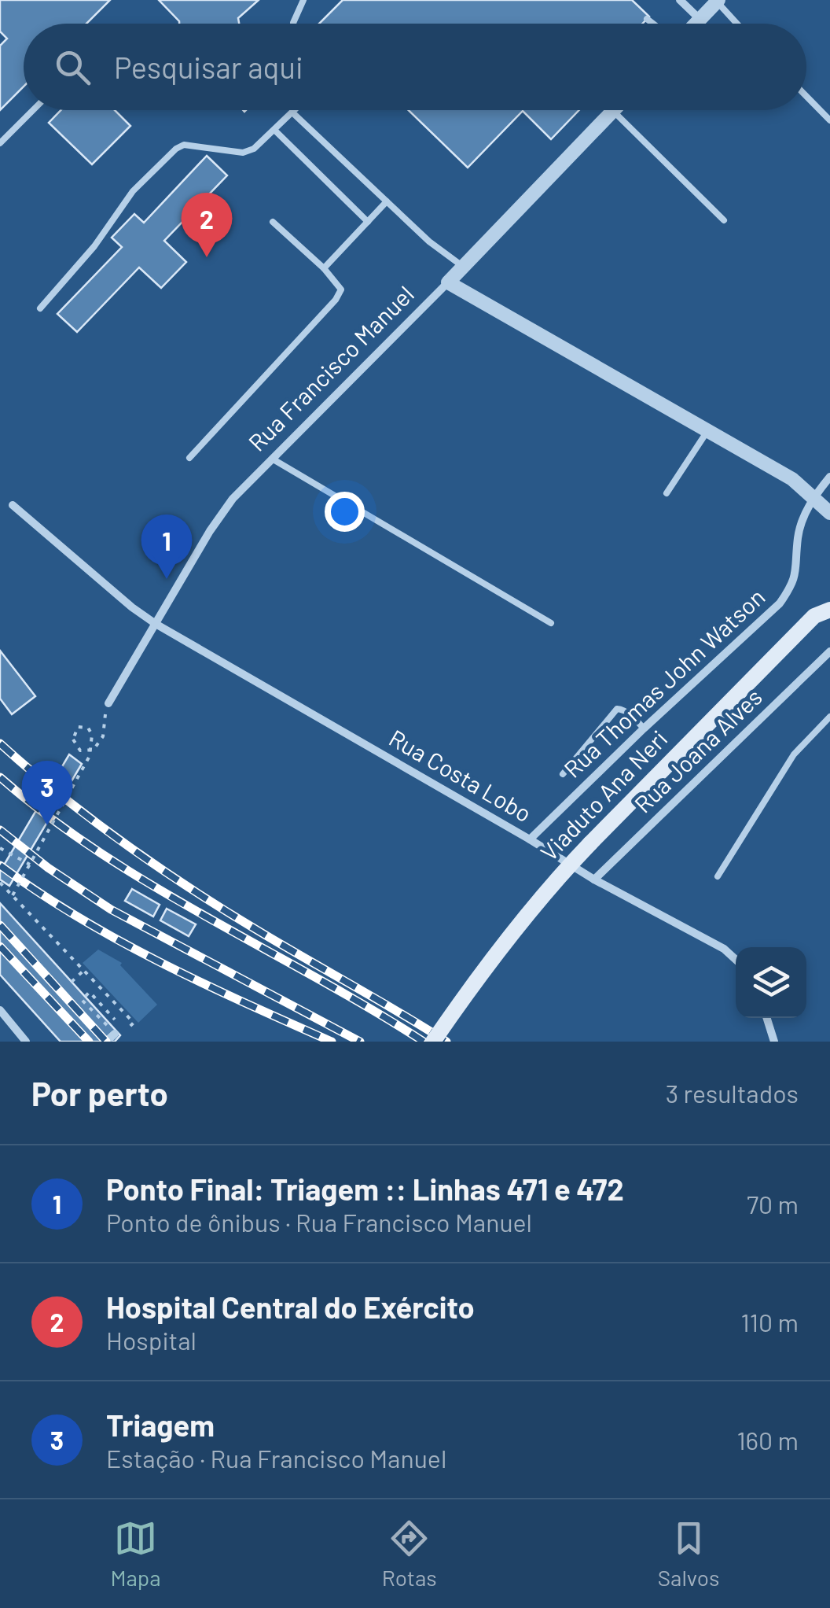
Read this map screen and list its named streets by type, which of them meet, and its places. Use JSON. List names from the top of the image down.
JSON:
{
  "streets": {
    "main road": ["Viaduto Ana Neri"],
    "street": [
      "Rua Francisco Manuel",
      "Rua Thomas John Watson",
      "Rua Joana Alves",
      "Rua Costa Lobo"
    ]
  },
  "crossings": [
    ["Rua Francisco Manuel", "Rua Costa Lobo"],
    ["Rua Thomas John Watson", "Rua Costa Lobo"],
    ["Rua Joana Alves", "Rua Costa Lobo"]
  ],
  "page": {
    "search": "Pesquisar aqui",
    "pins": ["2", "1", "3"],
    "heading": ["Por perto", "3 resultados"],
    "list": [
      {
        "mark": "1",
        "name": "Ponto Final: Triagem :: Linhas 471 e 472",
        "note": "Ponto de ônibus · Rua Francisco Manuel",
        "value": "70 m"
      },
      {
        "mark": "2",
        "name": "Hospital Central do Exército",
        "note": "Hospital",
        "value": "110 m"
      },
      {
        "mark": "3",
        "name": "Triagem",
        "note": "Estação · Rua Francisco Manuel",
        "value": "160 m"
      }
    ],
    "nav": ["Mapa", "Rotas", "Salvos"]
  }
}
